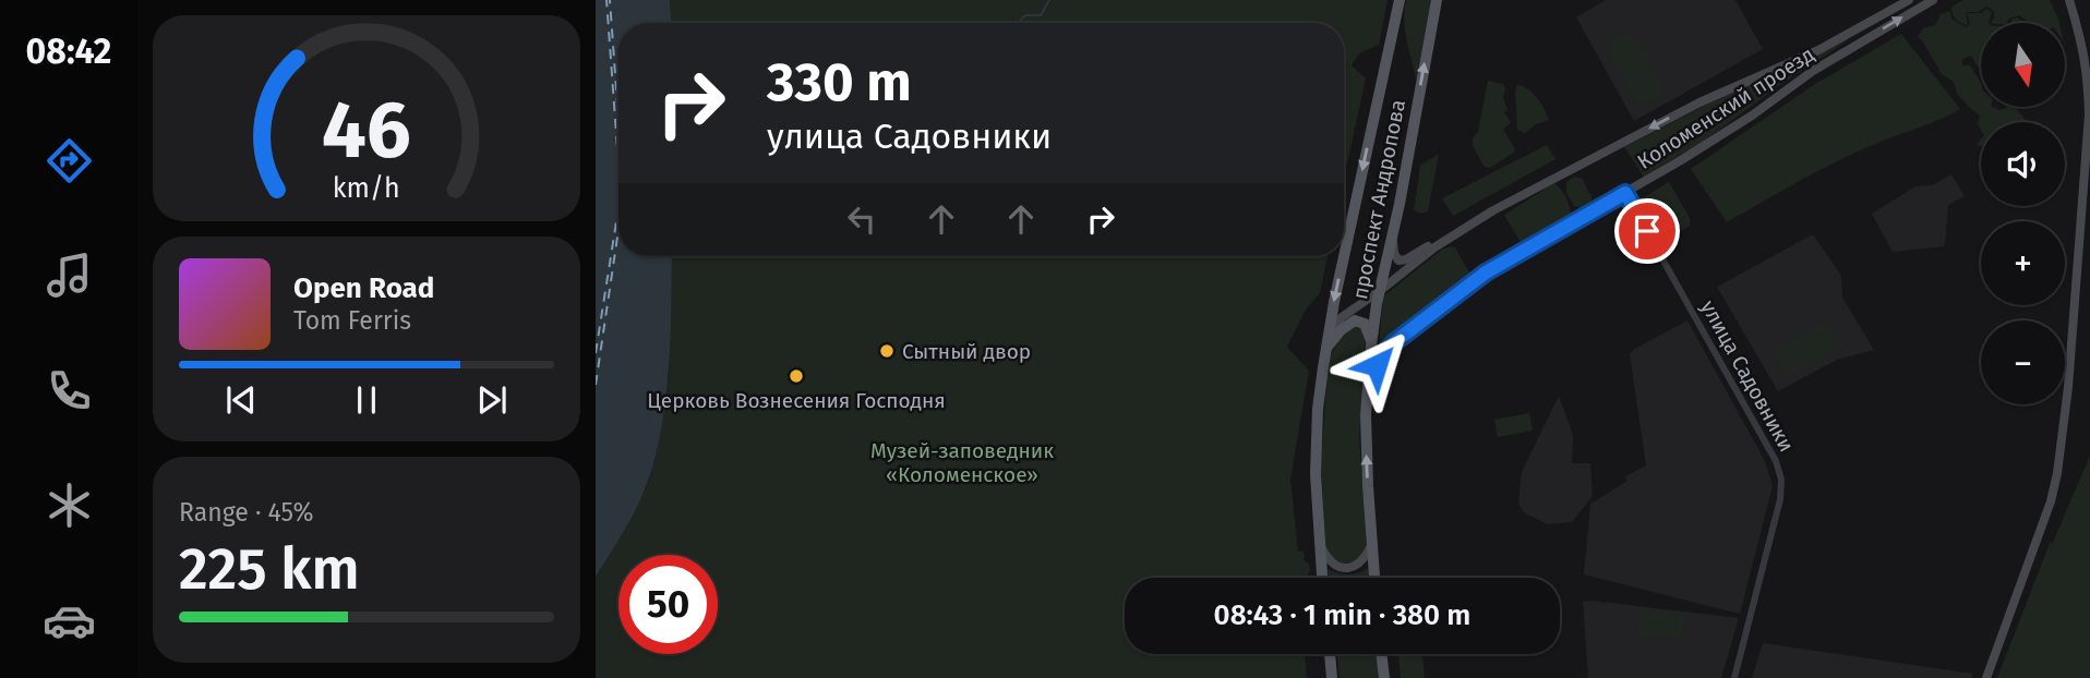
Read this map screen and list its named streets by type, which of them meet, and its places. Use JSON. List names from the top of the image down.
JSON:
{
  "streets": {
    "main road": ["Коломенский проезд", "проспект Андропова"],
    "street": ["улица Садовники"]
  },
  "crossings": [
    ["Коломенский проезд", "проспект Андропова"],
    ["Коломенский проезд", "улица Садовники"]
  ],
  "parks": ["Музей-заповедник «Коломенское»"],
  "places": ["Сытный двор", "Церковь Вознесения Господня"],
  "north": "bottom",
  "page": {
    "tabs": "08:42",
    "map_buttons": ["+", "−"],
    "turn": ["330 m", "улица Садовники"],
    "song": ["Open Road", "Tom Ferris"],
    "tile": ["Range · 45%", "225 km"],
    "limit": "50",
    "trip": "08:43 · 1 min · 380 m",
    "gauge": ["46", "km/h"]
  }
}
